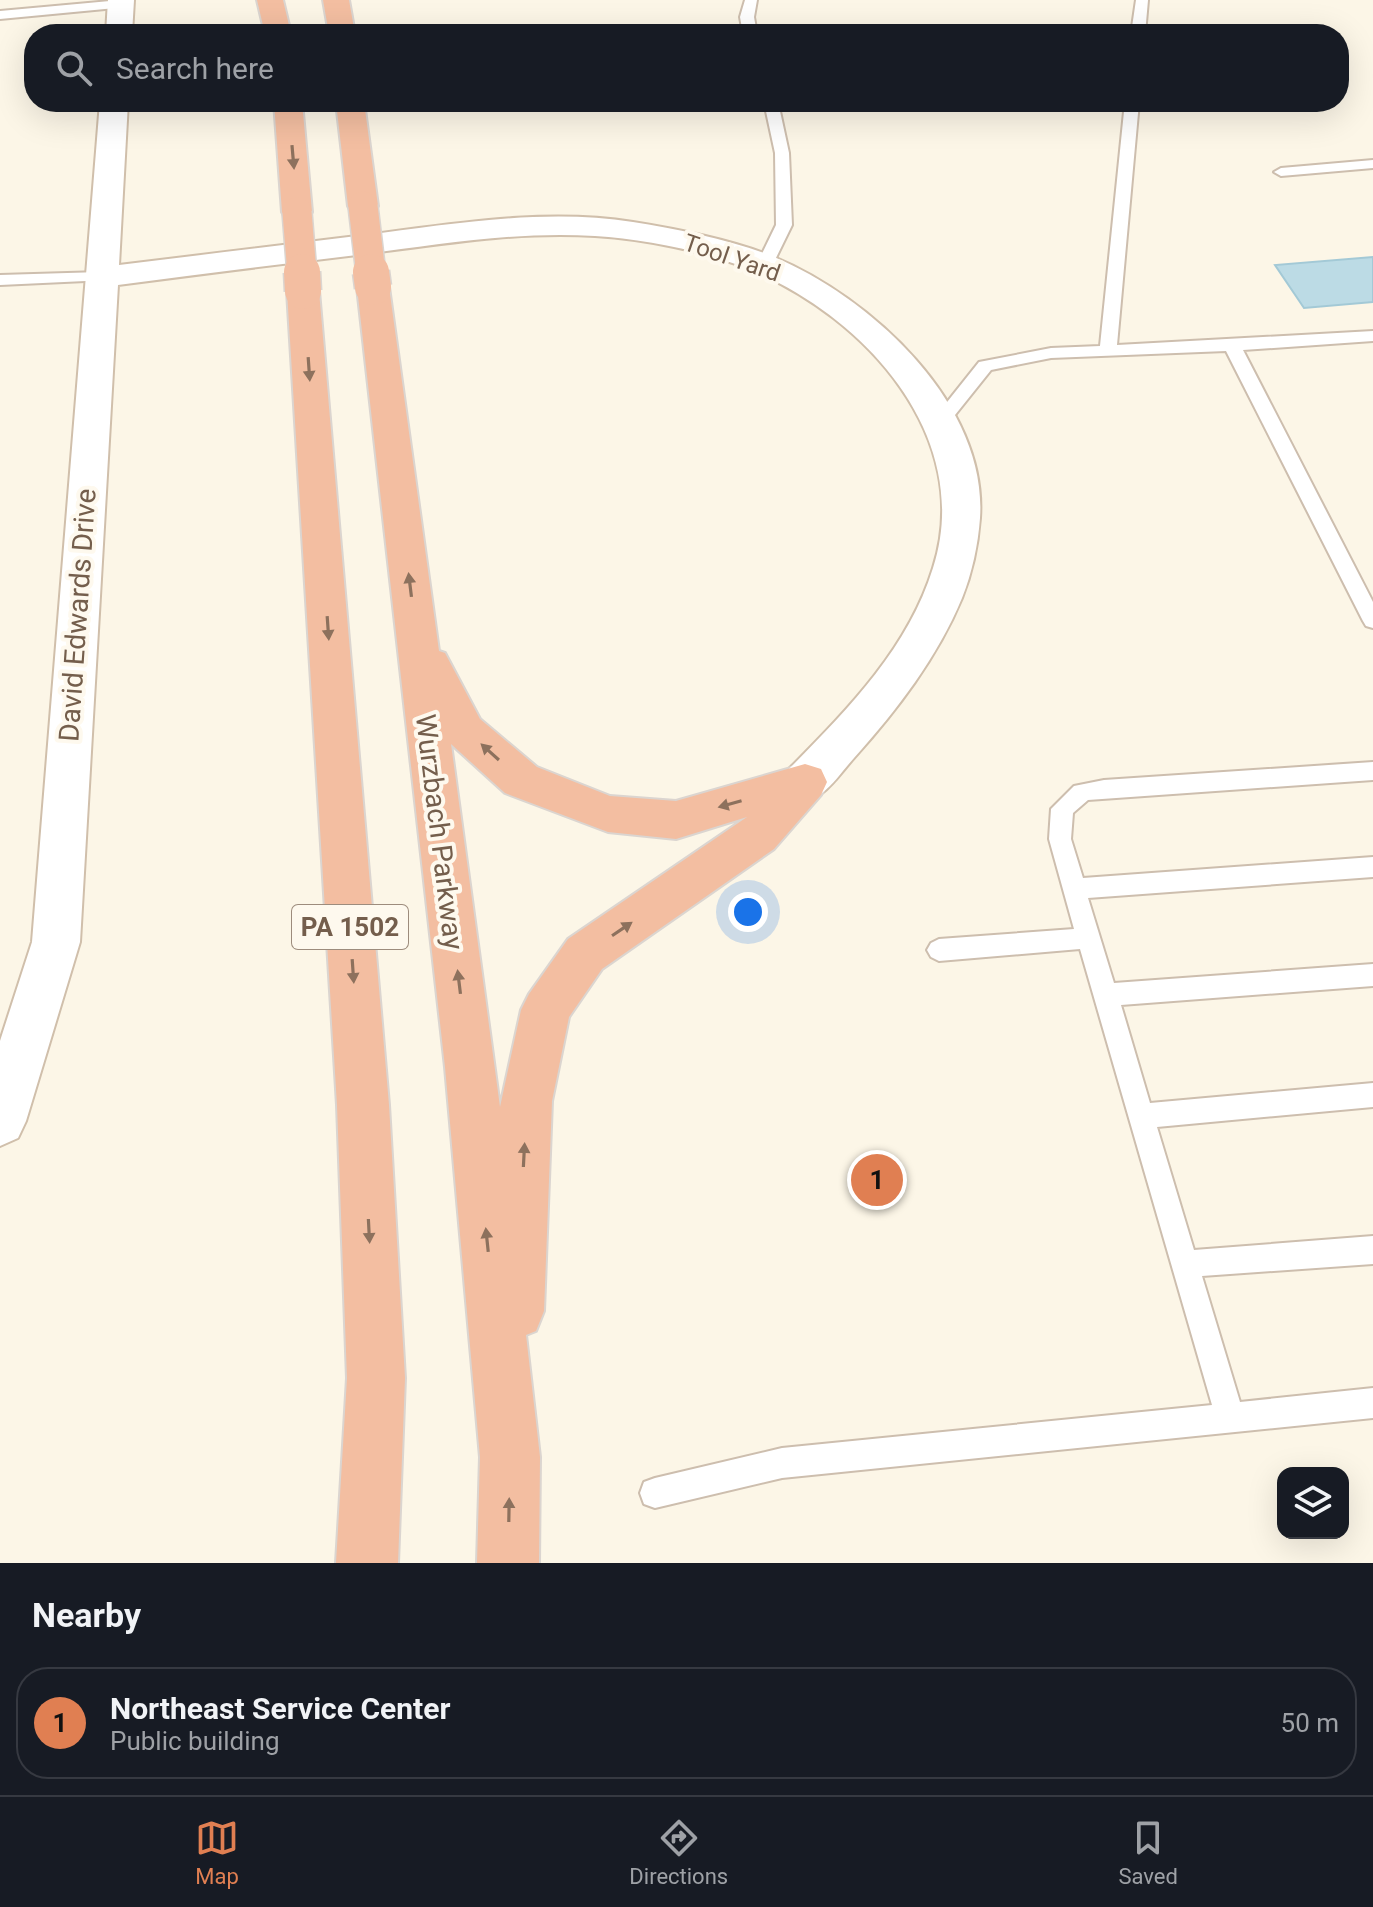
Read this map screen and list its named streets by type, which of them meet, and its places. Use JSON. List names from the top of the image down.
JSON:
{
  "streets": {
    "highway": ["Wurzbach Parkway", "PA 1502"],
    "street": ["Tool Yard", "David Edwards Drive"]
  },
  "crossings": [
    ["Tool Yard", "David Edwards Drive"]
  ],
  "page": {
    "search": "Search here",
    "pins": "1",
    "heading": "Nearby",
    "list": [
      {
        "mark": "1",
        "name": "Northeast Service Center",
        "note": "Public building",
        "value": "50 m"
      }
    ],
    "nav": ["Map", "Directions", "Saved"]
  }
}
